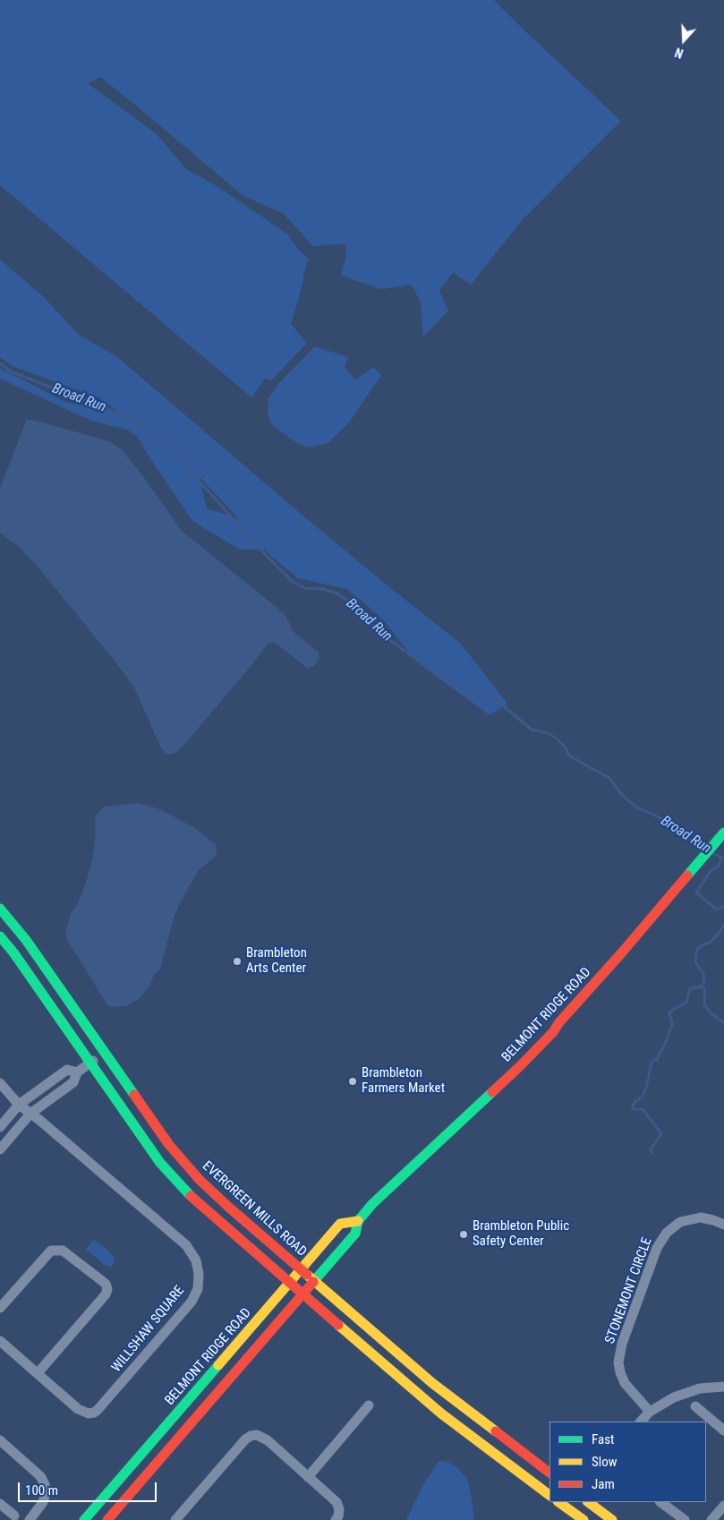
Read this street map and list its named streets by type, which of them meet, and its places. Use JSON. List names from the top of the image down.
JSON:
{
  "streets": {
    "main road": ["BELMONT RIDGE ROAD", "EVERGREEN MILLS ROAD"],
    "street": ["STONEMONT CIRCLE", "WILLSHAW SQUARE"]
  },
  "crossings": [
    ["BELMONT RIDGE ROAD", "EVERGREEN MILLS ROAD"]
  ],
  "water": ["Broad Run"],
  "places": ["Brambleton Arts Center", "Brambleton Farmers Market", "Brambleton Public Safety Center"],
  "legend": ["Fast", "Slow", "Jam"],
  "scale_bar": "100 m",
  "north": "bottom"
}
